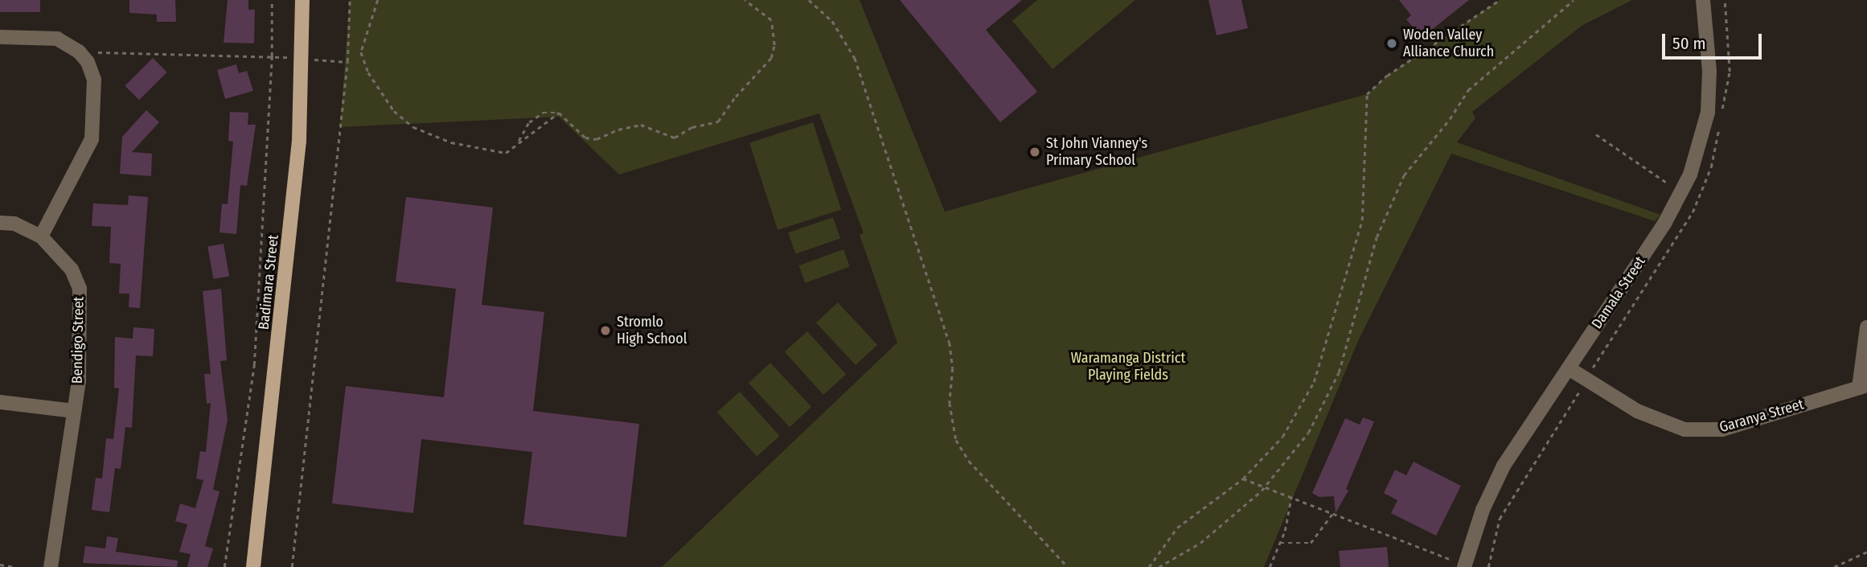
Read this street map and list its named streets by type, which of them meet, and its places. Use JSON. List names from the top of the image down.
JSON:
{
  "streets": {
    "main road": ["Badimara Street"],
    "street": ["Damala Street", "Bendigo Street", "Garanya Street"]
  },
  "crossings": [
    ["Damala Street", "Garanya Street"]
  ],
  "parks": ["Waramanga District Playing Fields"],
  "places": ["Woden Valley Alliance Church", "St John Vianney's Primary School", "Stromlo High School"],
  "scale_bar": "50 m"
}
